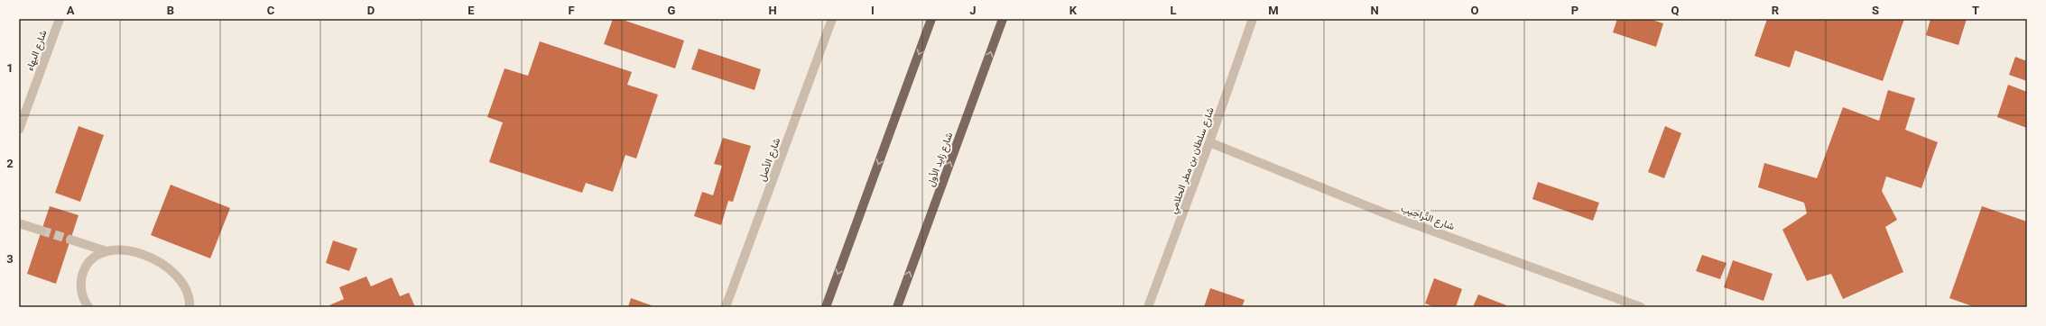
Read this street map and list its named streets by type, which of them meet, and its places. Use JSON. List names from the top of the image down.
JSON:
{
  "streets": {
    "main road": ["شارع زايد الأول"],
    "street": [
      "شارع البهاء",
      "شارع الأصل",
      "شارع سلطان بن مطر الحلامي",
      "شارع التَّراحِيب"
    ]
  },
  "crossings": [
    ["شارع سلطان بن مطر الحلامي", "شارع التَّراحِيب"]
  ],
  "grid": {
    "columns": [
      "A",
      "B",
      "C",
      "D",
      "E",
      "F",
      "G",
      "H",
      "I",
      "J",
      "K",
      "L",
      "M",
      "N",
      "O",
      "P",
      "Q",
      "R",
      "S",
      "T"
    ],
    "rows": ["1", "2", "3"]
  }
}
